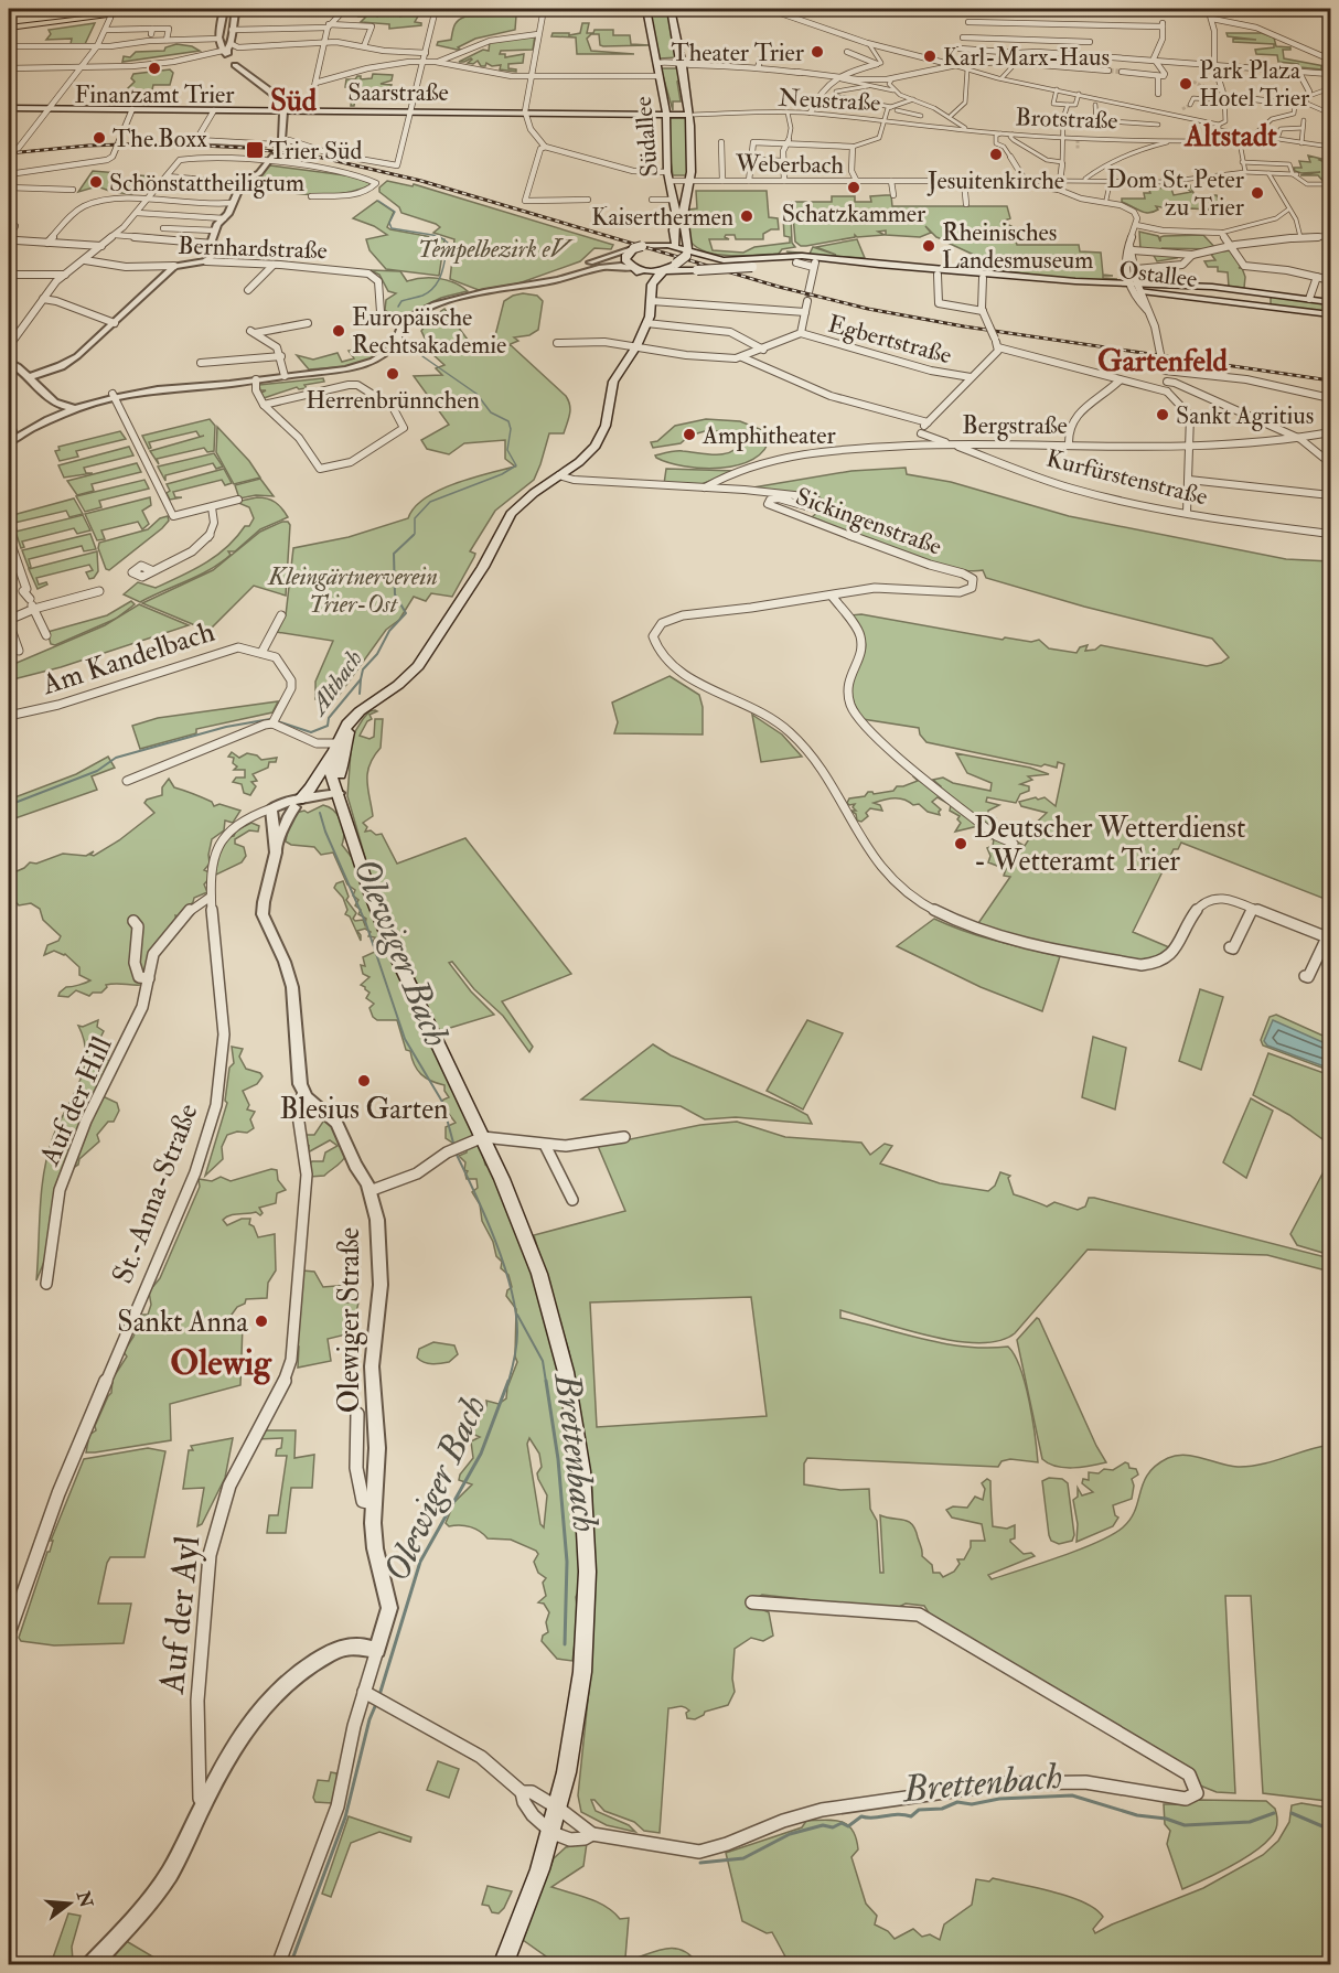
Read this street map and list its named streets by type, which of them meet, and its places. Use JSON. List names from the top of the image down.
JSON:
{
  "streets": {
    "main road": ["Saarstraße", "Südallee", "Ostallee"],
    "street": [
      "Neustraße",
      "Brotstraße",
      "Weberbach",
      "Bernhardstraße",
      "Egbertstraße",
      "Bergstraße",
      "Kurfürstenstraße",
      "Sickingenstraße",
      "Am Kandelbach",
      "Auf der Hill",
      "St.-Anna-Straße",
      "Olewiger Straße",
      "Auf der Ayl"
    ]
  },
  "crossings": [
    ["Saarstraße", "Neustraße"],
    ["Saarstraße", "Südallee"],
    ["Neustraße", "Brotstraße"],
    ["Südallee", "Weberbach"],
    ["Bergstraße", "Kurfürstenstraße"],
    ["Bergstraße", "Sickingenstraße"],
    ["Auf der Hill", "St.-Anna-Straße"],
    ["Olewiger Straße", "Auf der Ayl"]
  ],
  "districts": [
    "Süd",
    "Altstadt",
    "Gartenfeld",
    "Olewig"
  ],
  "water": ["Altbach", "Olewiger Bach", "Brettenbach"],
  "parks": ["Tempelbezirk eV", "Kleingärtnerverein Trier-Ost"],
  "places": {
    "other": [
      "Theater Trier",
      "Karl-Marx-Haus",
      "Finanzamt Trier",
      "Park Plaza Hotel Trier",
      "The.Boxx",
      "Jesuitenkirche",
      "Schönstattheiligtum",
      "Schatzkammer",
      "Dom St. Peter zu Trier",
      "Kaiserthermen",
      "Rheinisches Landesmuseum",
      "Europäische Rechtsakademie",
      "Herrenbrünnchen",
      "Sankt Agritius",
      "Amphitheater",
      "Deutscher Wetterdienst - Wetteramt Trier",
      "Blesius Garten",
      "Sankt Anna"
    ],
    "transit": ["Trier Süd"]
  },
  "north": "right"
}
